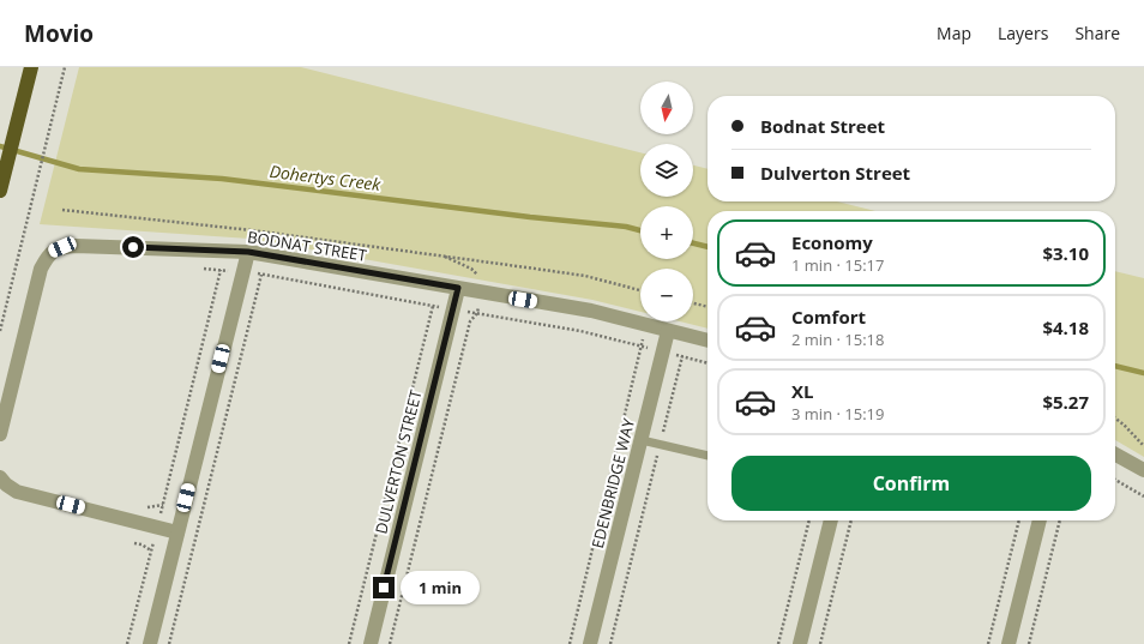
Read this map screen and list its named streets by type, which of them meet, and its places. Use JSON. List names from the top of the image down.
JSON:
{
  "streets": {
    "street": ["BODNAT STREET", "DULVERTON STREET", "EDENBRIDGE WAY"]
  },
  "crossings": [
    ["BODNAT STREET", "DULVERTON STREET"],
    ["BODNAT STREET", "EDENBRIDGE WAY"]
  ],
  "water": ["Dohertys Creek"],
  "north": "bottom",
  "page": {
    "header": "Movio",
    "nav": ["Map", "Layers", "Share"],
    "map_buttons": ["+", "−"],
    "banner": ["Bodnat Street", "Dulverton Street"],
    "list": [
      {
        "name": "Economy",
        "note": "1 min · 15:17",
        "value": "$3.10"
      },
      {
        "name": "Comfort",
        "note": "2 min · 15:18",
        "value": "$4.18"
      },
      {
        "name": "XL",
        "note": "3 min · 15:19",
        "value": "$5.27"
      }
    ],
    "buttons": "Confirm",
    "bubble": "1 min"
  }
}
